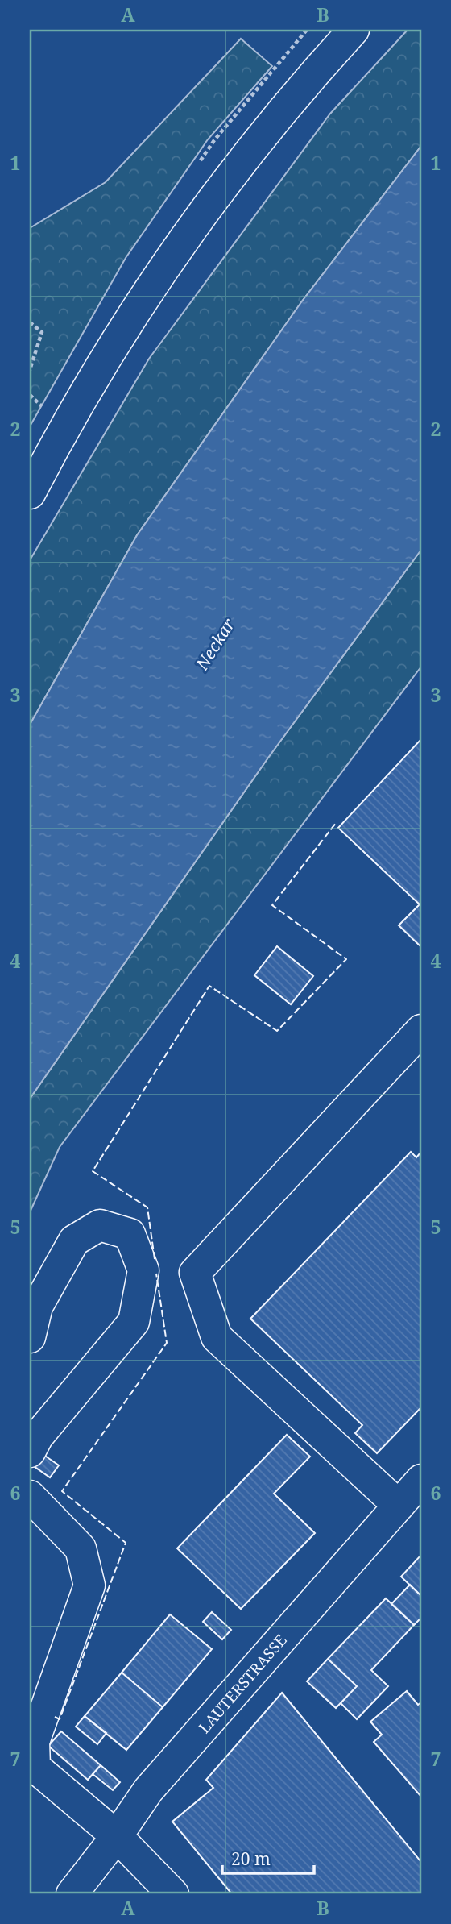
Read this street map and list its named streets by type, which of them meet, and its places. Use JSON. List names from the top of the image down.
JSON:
{
  "streets": {
    "street": ["LAUTERSTRASSE"]
  },
  "water": ["Neckar"],
  "scale_bar": "20 m",
  "grid": {
    "columns": ["A", "B"],
    "rows": [
      "1",
      "2",
      "3",
      "4",
      "5",
      "6",
      "7"
    ]
  }
}
